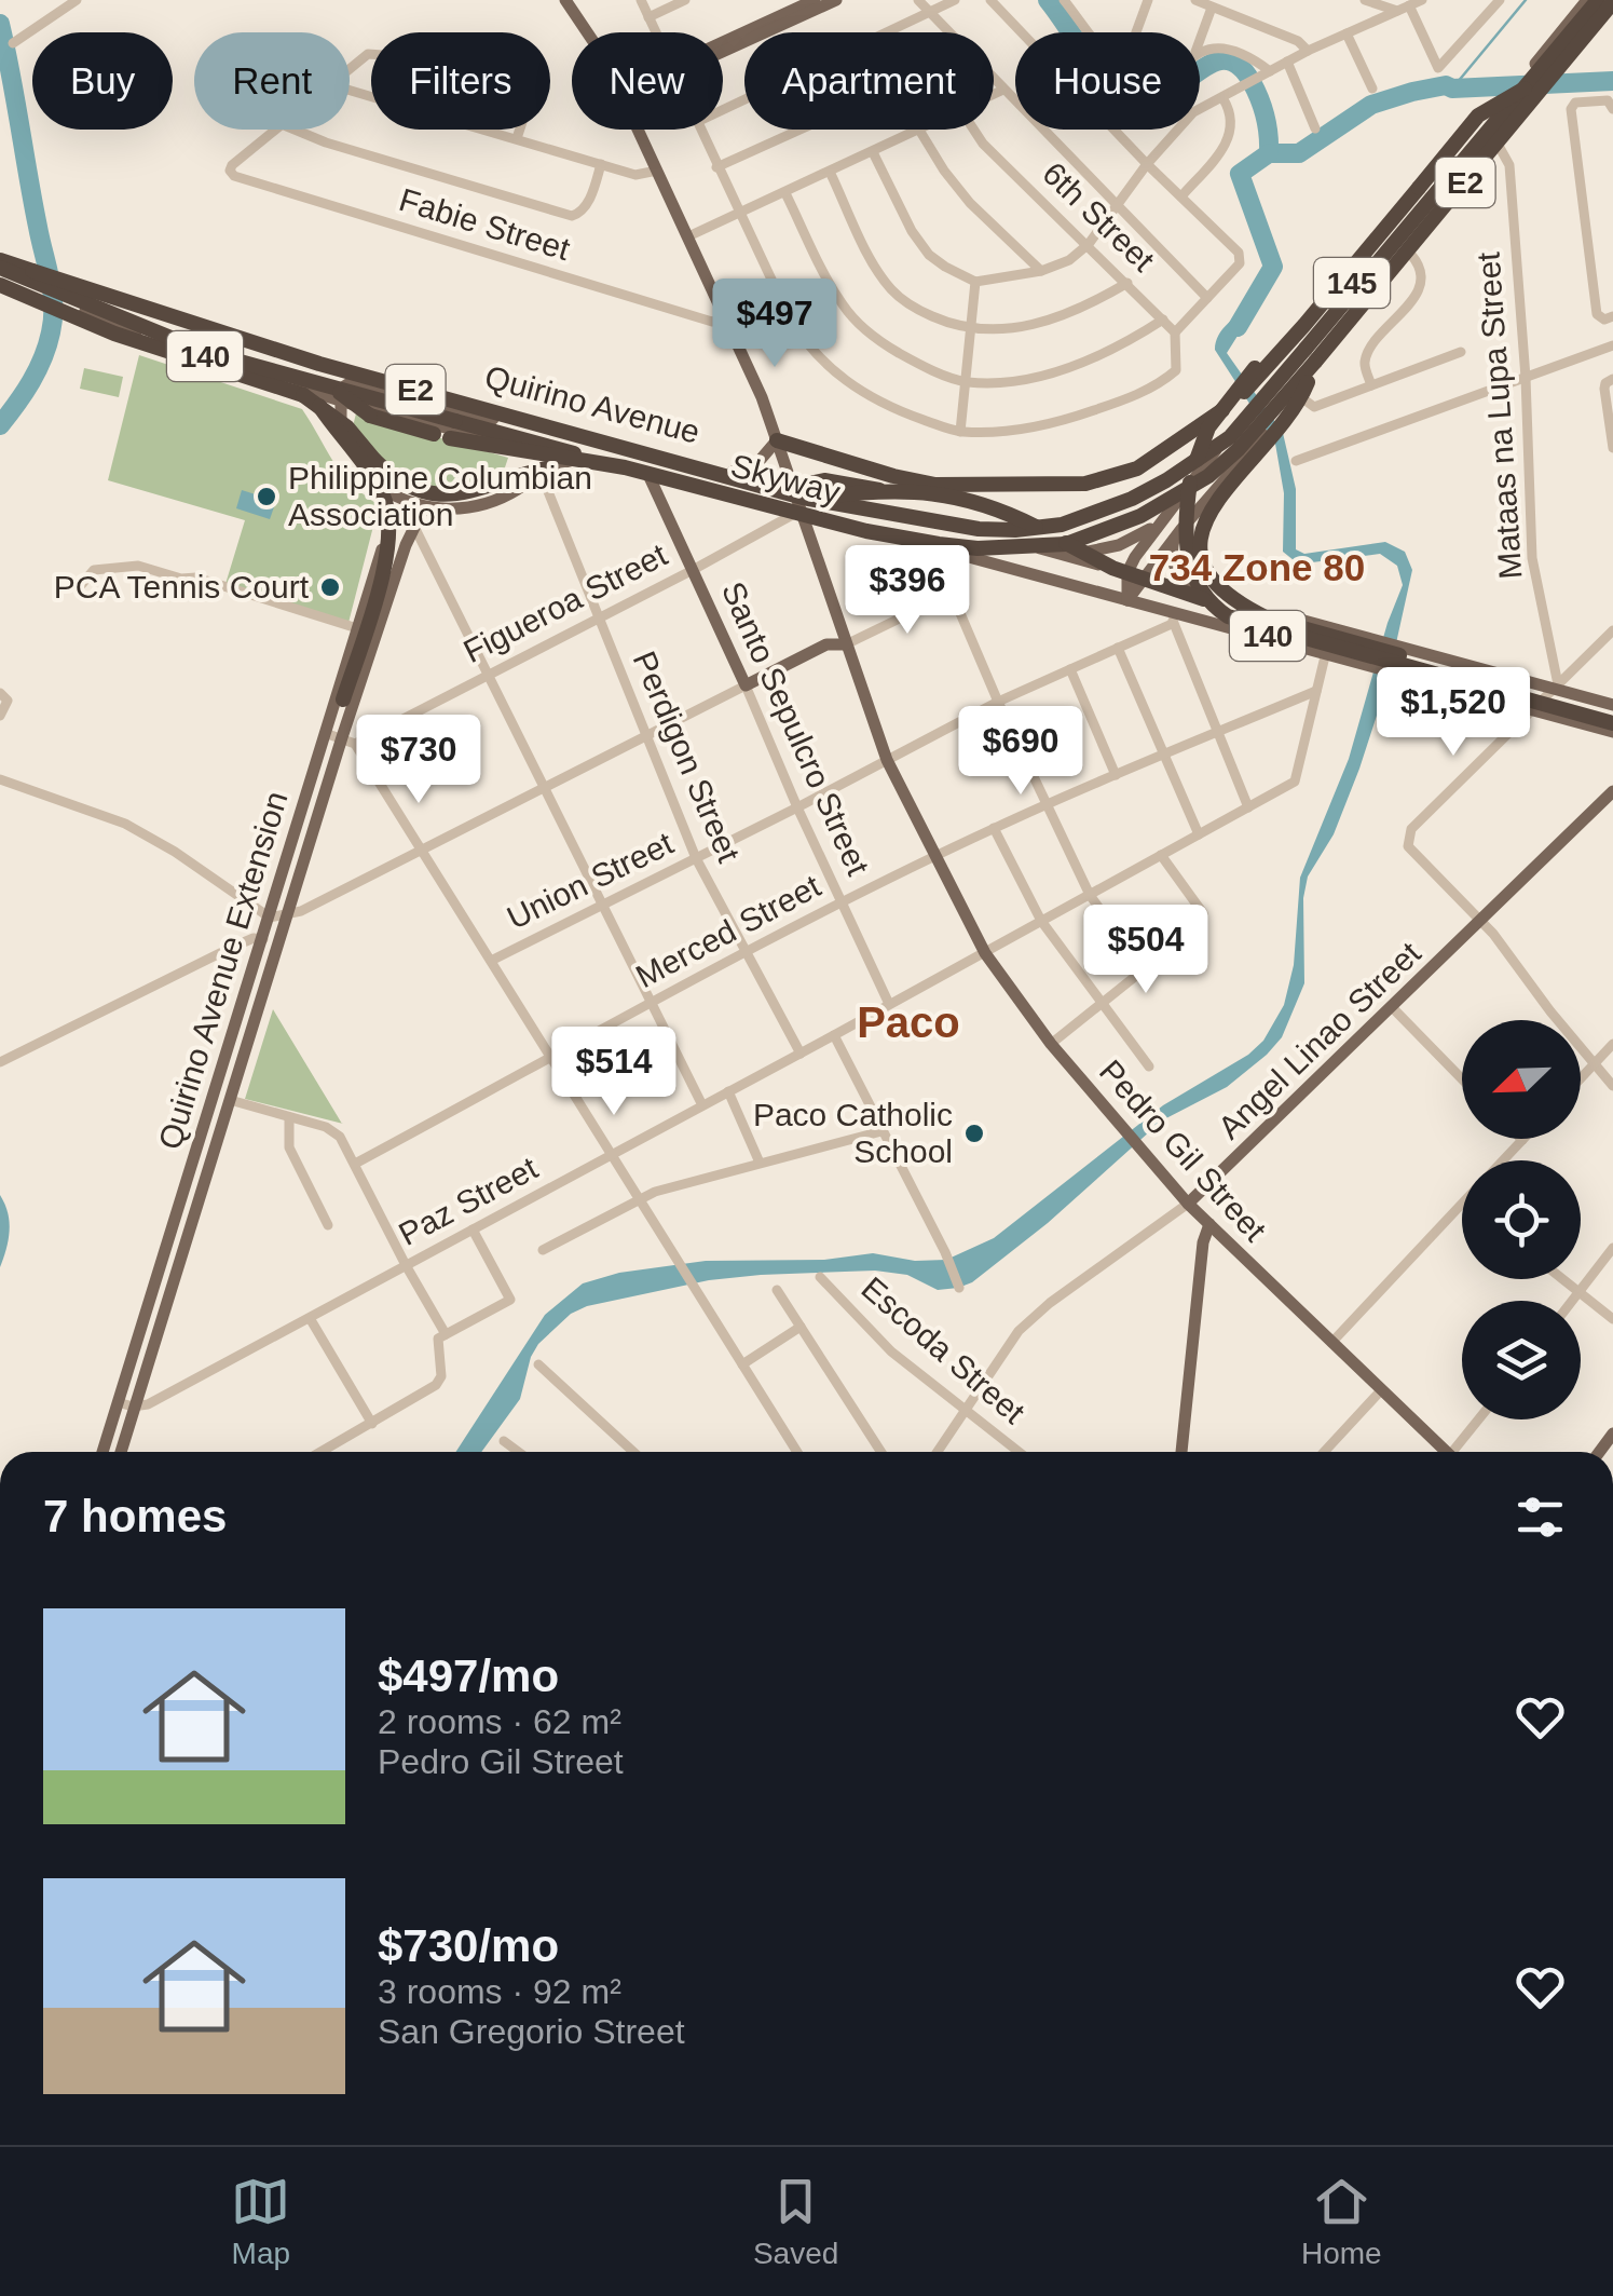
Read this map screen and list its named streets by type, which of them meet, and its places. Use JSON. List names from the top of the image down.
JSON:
{
  "streets": {
    "highway": ["E2", "Skyway"],
    "main road": [
      "145",
      "140",
      "Quirino Avenue",
      "Santo Sepulcro Street",
      "Quirino Avenue Extension",
      "Angel Linao Street",
      "Pedro Gil Street"
    ],
    "street": [
      "6th Street",
      "Fabie Street",
      "Mataas na Lupa Street",
      "Figueroa Street",
      "Perdigon Street",
      "Union Street",
      "Merced Street",
      "Paz Street",
      "Escoda Street"
    ]
  },
  "crossings": [
    ["Fabie Street", "Pedro Gil Street"],
    ["145", "Mataas na Lupa Street"],
    ["Quirino Avenue", "Mataas na Lupa Street"],
    ["Quirino Avenue", "Skyway"],
    ["Quirino Avenue", "Figueroa Street"],
    ["Quirino Avenue", "Santo Sepulcro Street"],
    ["Quirino Avenue", "Perdigon Street"],
    ["Quirino Avenue", "Union Street"],
    ["Quirino Avenue", "Pedro Gil Street"],
    ["Skyway", "Figueroa Street"],
    ["Skyway", "Pedro Gil Street"],
    ["Figueroa Street", "Santo Sepulcro Street"],
    ["Figueroa Street", "Perdigon Street"],
    ["Figueroa Street", "Quirino Avenue Extension"],
    ["Figueroa Street", "Pedro Gil Street"],
    ["Santo Sepulcro Street", "Union Street"],
    ["Santo Sepulcro Street", "Merced Street"],
    ["Santo Sepulcro Street", "Paz Street"],
    ["Perdigon Street", "Union Street"],
    ["Perdigon Street", "Merced Street"],
    ["Perdigon Street", "Paz Street"],
    ["Union Street", "Pedro Gil Street"],
    ["Merced Street", "Pedro Gil Street"],
    ["Merced Street", "Paz Street"],
    ["Quirino Avenue Extension", "Paz Street"],
    ["Angel Linao Street", "Pedro Gil Street"],
    ["Angel Linao Street", "Escoda Street"],
    ["Pedro Gil Street", "Paz Street"]
  ],
  "districts": ["734 Zone 80", "Paco"],
  "places": ["Philippine Columbian Association", "PCA Tennis Court", "Paco Catholic School"],
  "north": "bottom left",
  "page": {
    "chip": [
      "Buy",
      "Rent",
      "Filters",
      "New",
      "Apartment",
      "House"
    ],
    "price": [
      "$497",
      "$396",
      "$1,520",
      "$690",
      "$730",
      "$504",
      "$514"
    ],
    "heading": "7 homes",
    "list": [
      {
        "name": "$497/mo",
        "note": "2 rooms · 62 m² · Pedro Gil Street"
      },
      {
        "name": "$730/mo",
        "note": "3 rooms · 92 m² · San Gregorio Street"
      }
    ],
    "tabs": ["Map", "Saved", "Home"]
  }
}
